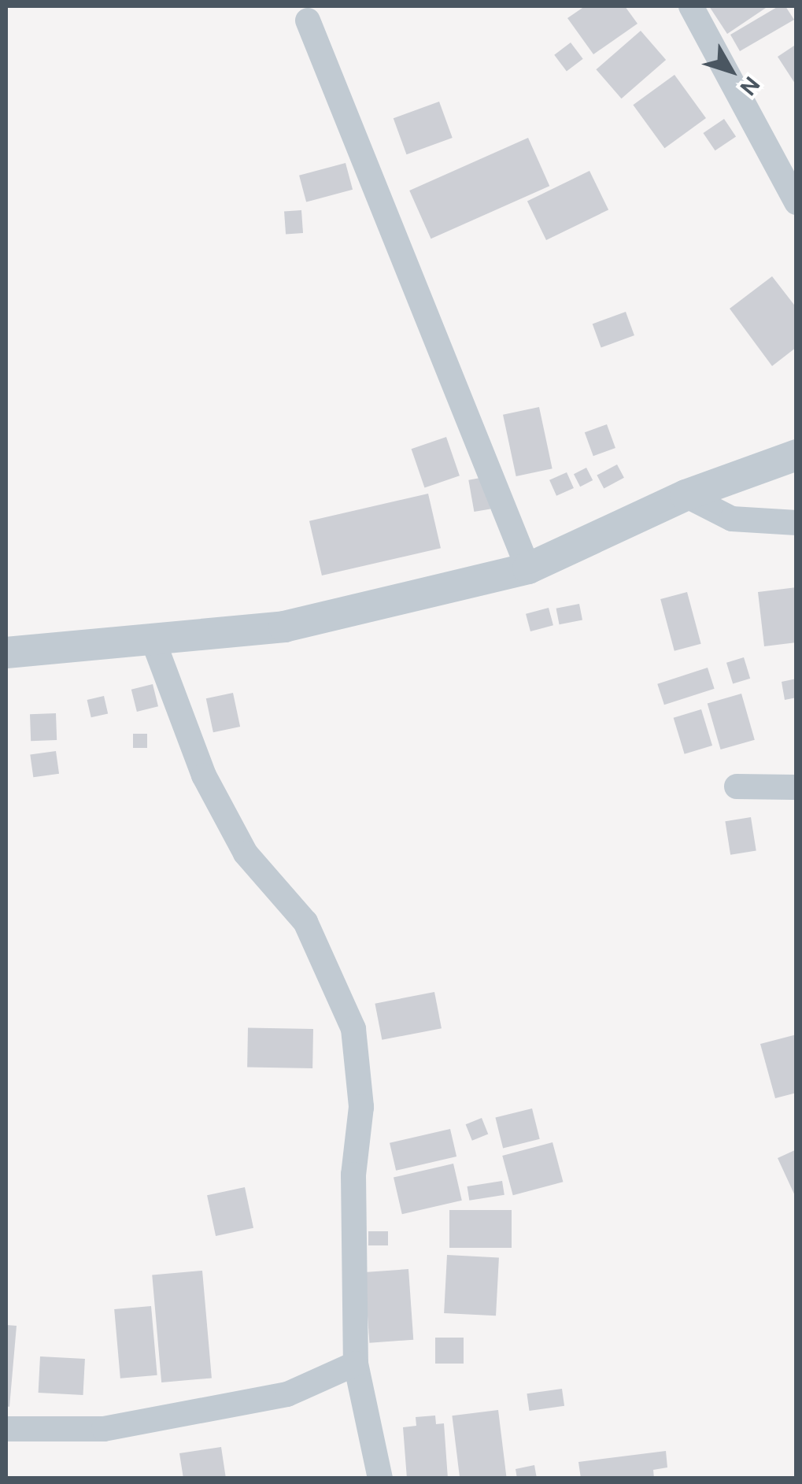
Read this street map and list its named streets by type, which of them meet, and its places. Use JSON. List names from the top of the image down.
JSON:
{
  "north": "bottom right"
}
